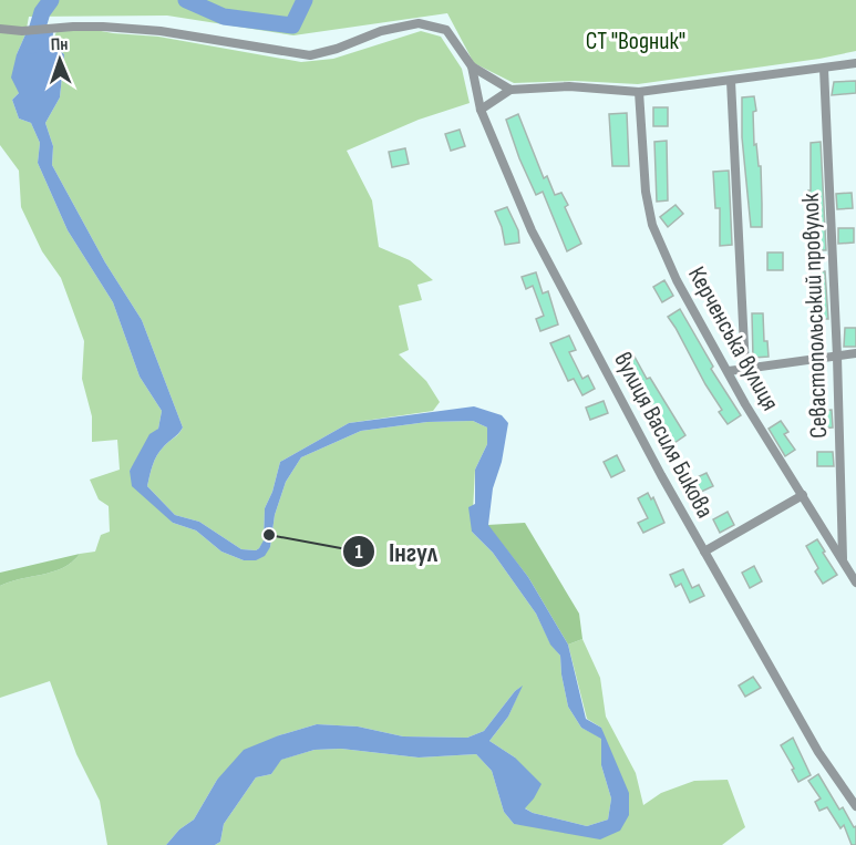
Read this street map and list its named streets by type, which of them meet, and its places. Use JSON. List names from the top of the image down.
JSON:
{
  "streets": {
    "street": ["Севастопольський провулок", "Керченська вулиця", "вулиця Василя Бикова"]
  },
  "crossings": [
    ["Севастопольський провулок", "Керченська вулиця"]
  ],
  "parks": ["СТ \"Водник\""],
  "places": ["Інгул"],
  "north": "top"
}
